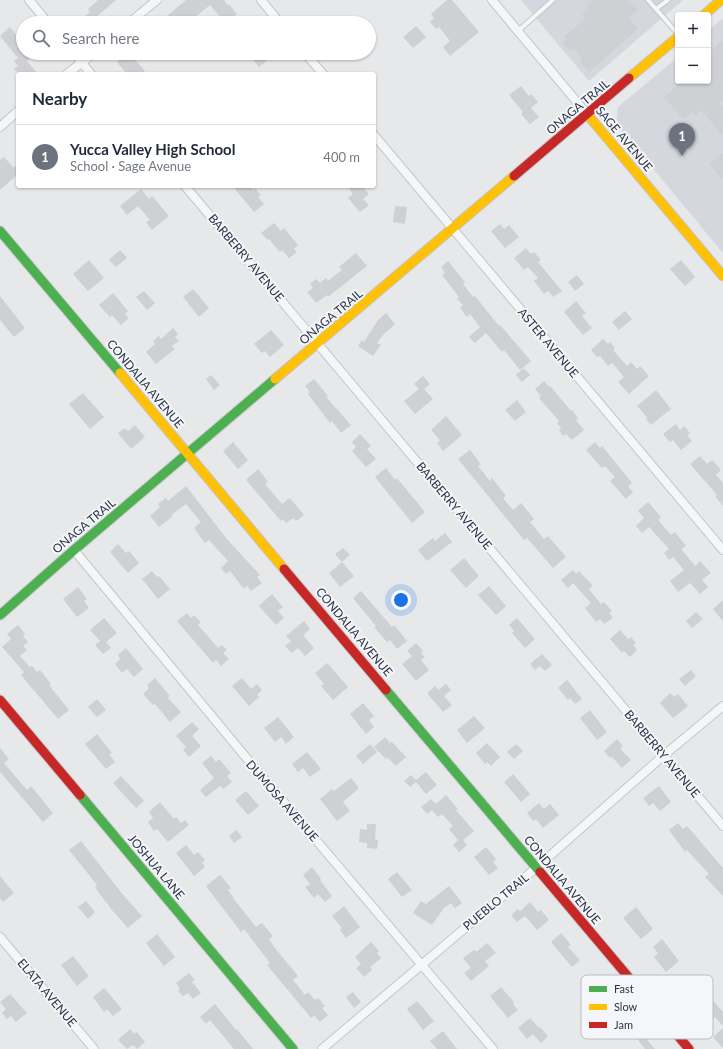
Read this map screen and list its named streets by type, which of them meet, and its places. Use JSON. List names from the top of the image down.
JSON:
{
  "streets": {
    "street": [
      "ONAGA TRAIL",
      "SAGE AVENUE",
      "BARBERRY AVENUE",
      "ASTER AVENUE",
      "CONDALIA AVENUE",
      "DUMOSA AVENUE",
      "JOSHUA LANE",
      "PUEBLO TRAIL",
      "ELATA AVENUE"
    ]
  },
  "crossings": [
    ["ONAGA TRAIL", "SAGE AVENUE"],
    ["ONAGA TRAIL", "BARBERRY AVENUE"],
    ["ONAGA TRAIL", "ASTER AVENUE"],
    ["ONAGA TRAIL", "CONDALIA AVENUE"],
    ["ONAGA TRAIL", "DUMOSA AVENUE"],
    ["BARBERRY AVENUE", "PUEBLO TRAIL"],
    ["CONDALIA AVENUE", "PUEBLO TRAIL"],
    ["DUMOSA AVENUE", "PUEBLO TRAIL"]
  ],
  "legend": ["Fast", "Slow", "Jam"],
  "page": {
    "map_buttons": ["+", "−"],
    "search": "Search here",
    "heading": "Nearby",
    "pins": "1",
    "list": [
      {
        "mark": "1",
        "name": "Yucca Valley High School",
        "note": "School · Sage Avenue",
        "value": "400 m"
      }
    ]
  }
}
